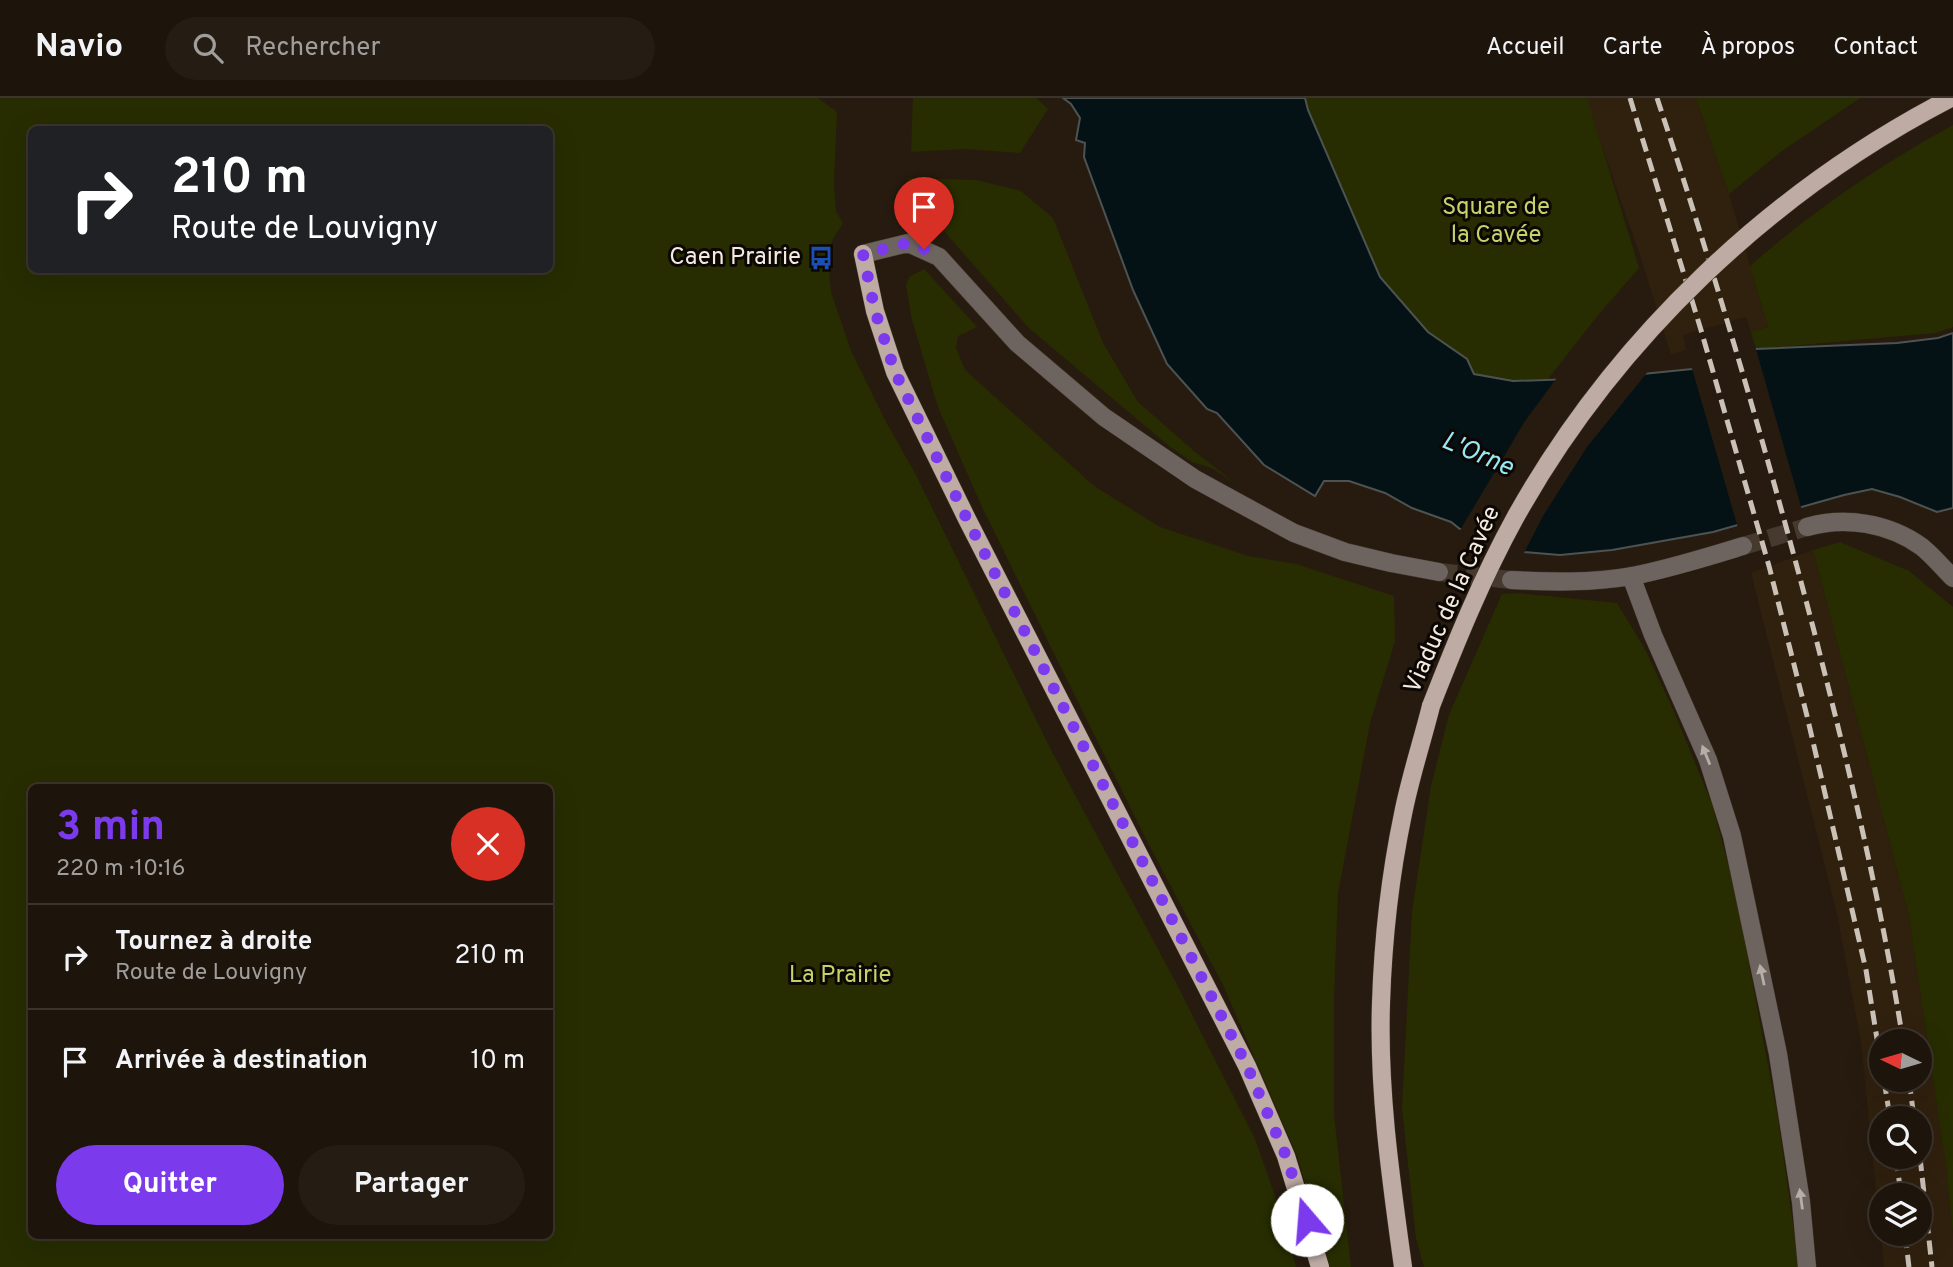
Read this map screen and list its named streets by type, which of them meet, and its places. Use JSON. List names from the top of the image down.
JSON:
{
  "streets": {
    "main road": ["Viaduc de la Cavée"]
  },
  "water": ["L'Orne"],
  "parks": ["Square de la Cavée", "La Prairie"],
  "places": {
    "bus stop": ["Caen Prairie"]
  },
  "north": "left",
  "page": {
    "header": "Navio",
    "search": "Rechercher",
    "nav": [
      "Accueil",
      "Carte",
      "À propos",
      "Contact"
    ],
    "turn": ["210 m", "Route de Louvigny"],
    "heading": ["3 min", "220 m · 10:16"],
    "list": [
      {
        "name": "Tournez à droite",
        "note": "Route de Louvigny",
        "value": "210 m"
      },
      {
        "name": "Arrivée à destination",
        "value": "10 m"
      }
    ],
    "buttons": ["Quitter", "Partager"]
  }
}
